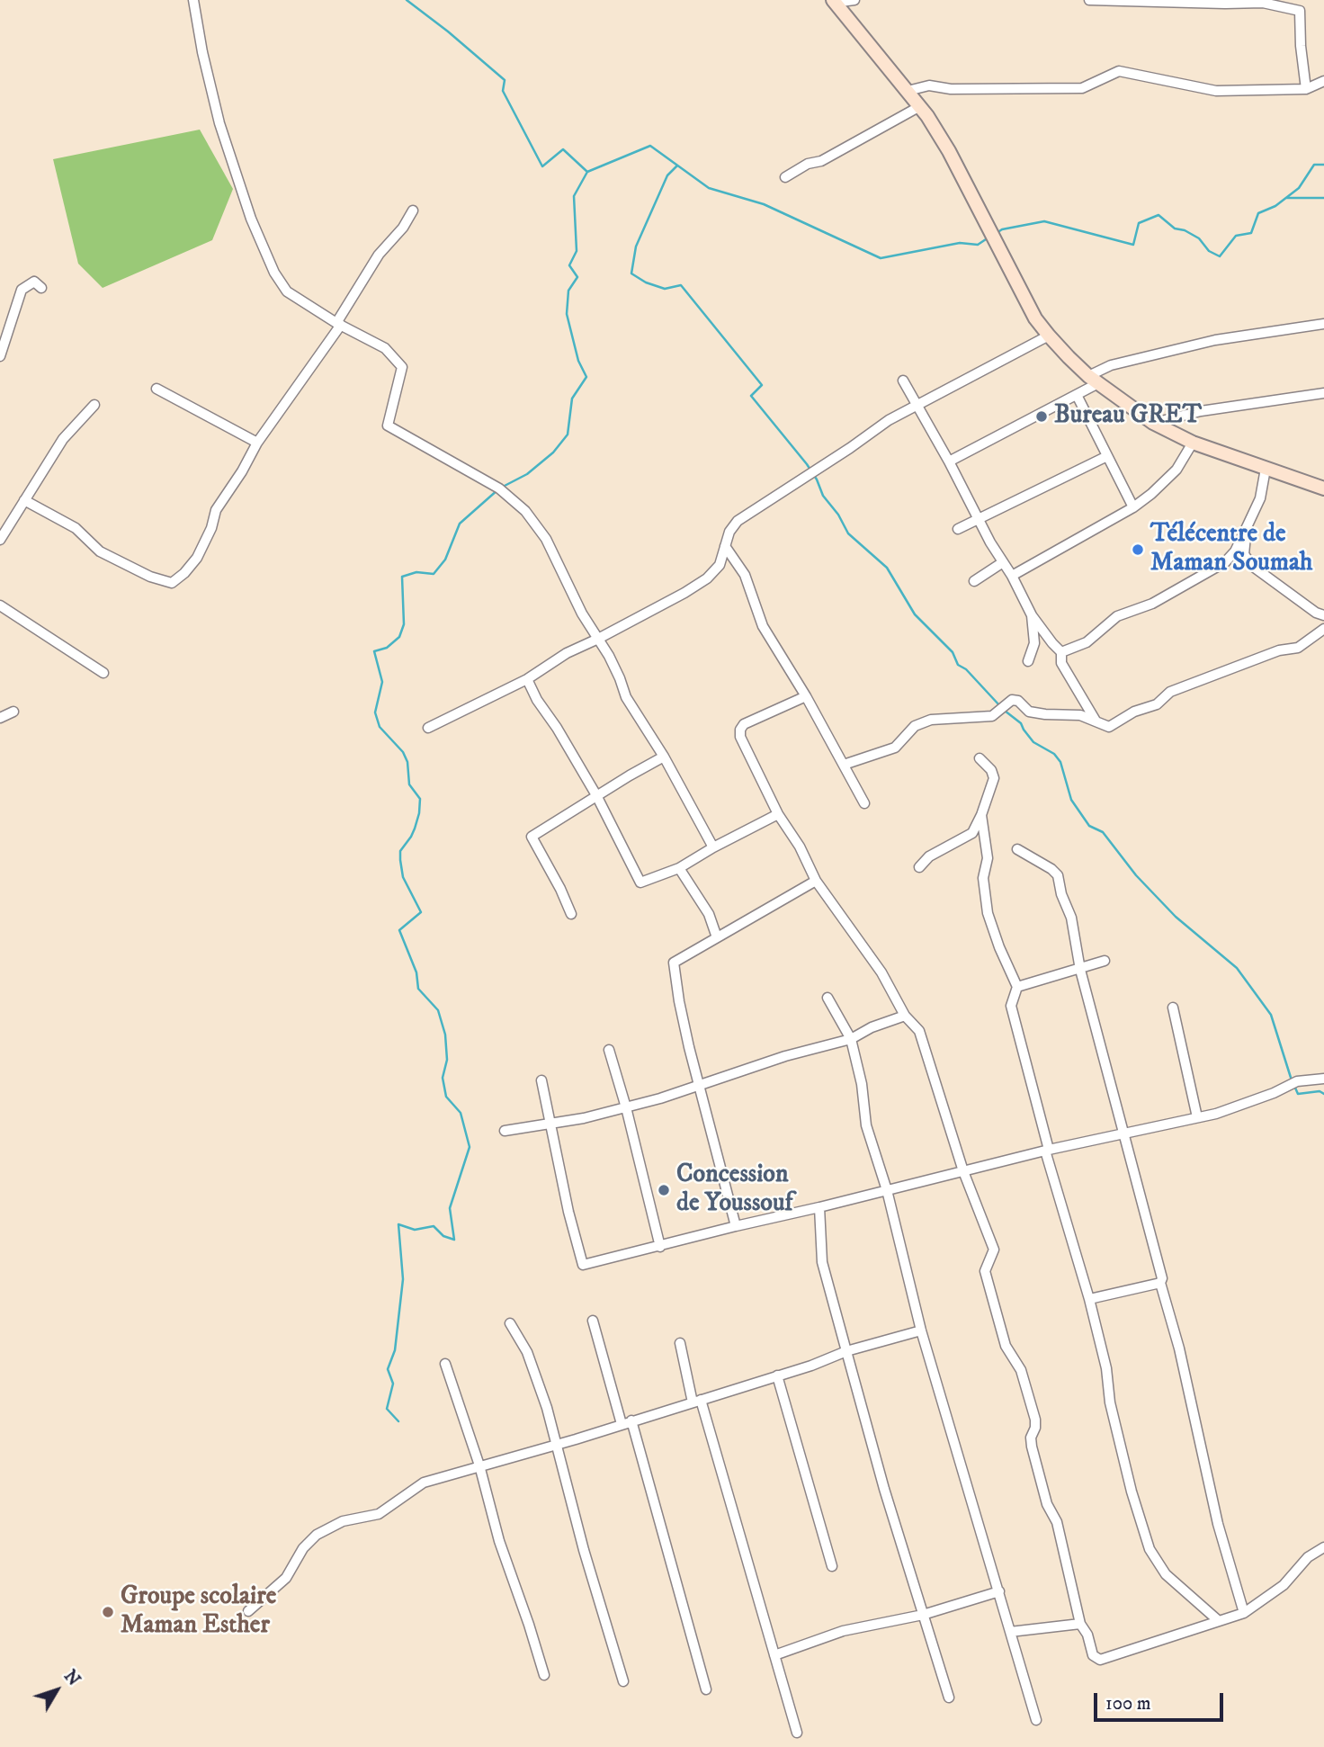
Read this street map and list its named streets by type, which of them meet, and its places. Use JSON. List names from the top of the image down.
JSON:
{
  "places": [
    "Bureau GRET",
    "Télécentre de Maman Soumah",
    "Concession de Youssouf",
    "Groupe scolaire Maman Esther"
  ],
  "scale_bar": "100 m",
  "north": "top right"
}
